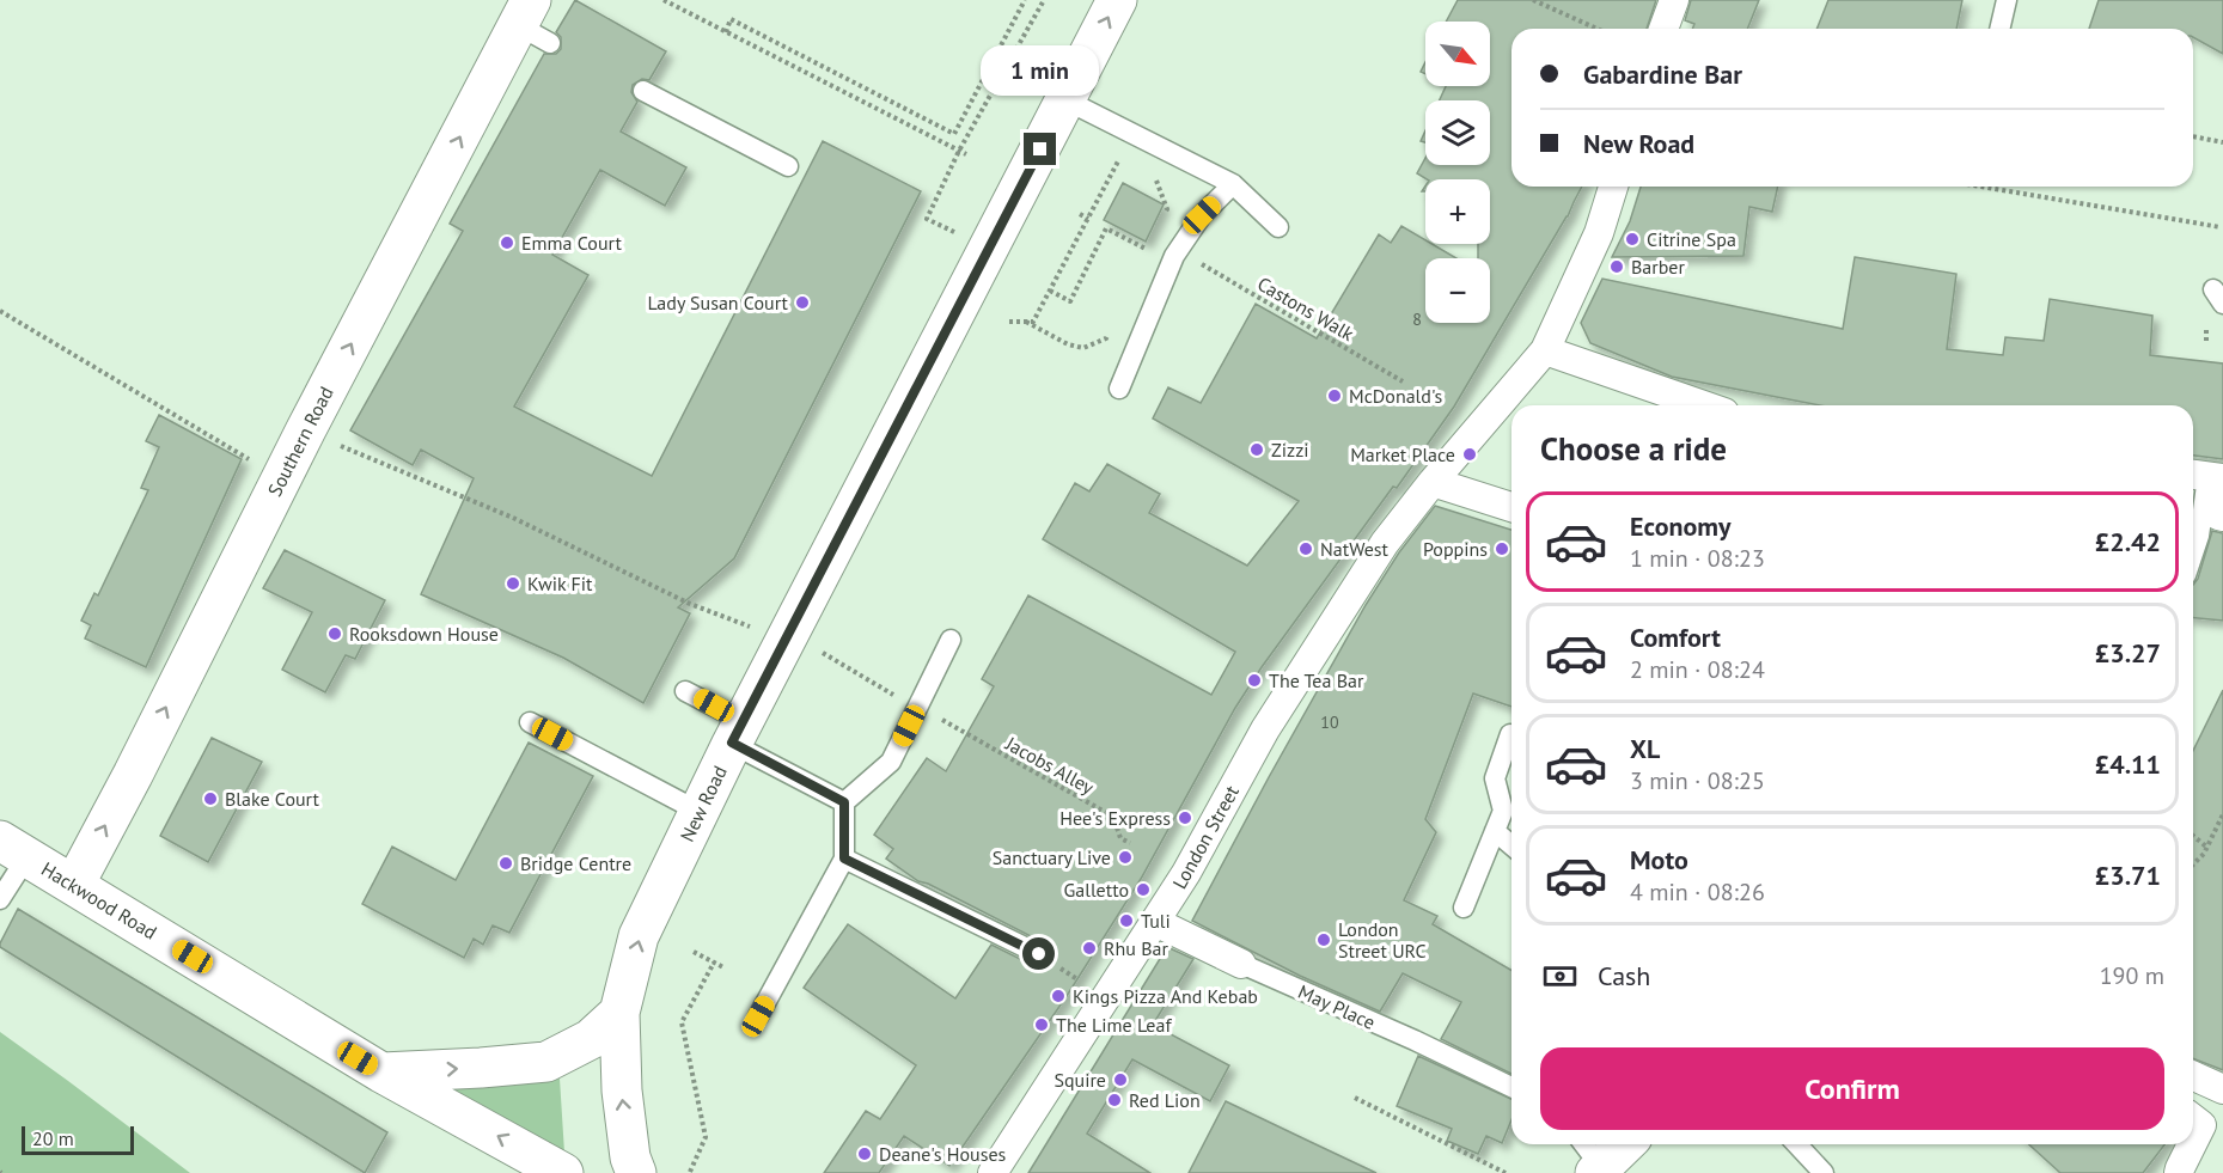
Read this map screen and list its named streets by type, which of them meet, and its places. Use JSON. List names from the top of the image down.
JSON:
{
  "streets": {
    "street": [
      "Southern Road",
      "New Road",
      "London Street",
      "Hackwood Road",
      "May Place"
    ],
    "path": ["Castons Walk", "Jacobs Alley"]
  },
  "crossings": [
    ["Southern Road", "Hackwood Road"],
    ["London Street", "May Place"]
  ],
  "one_way": ["Southern Road", "New Road"],
  "places": [
    "Citrine Spa",
    "Emma Court",
    "Barber",
    "Lady Susan Court",
    "McDonald's",
    "Zizzi",
    "Market Place",
    "NatWest",
    "Poppins",
    "Kwik Fit",
    "Rooksdown House",
    "The Tea Bar",
    "Blake Court",
    "Hee's Express",
    "Sanctuary Live",
    "Bridge Centre",
    "Galletto",
    "Tuli",
    "London Street URC",
    "Rhu Bar",
    "Kings Pizza And Kebab",
    "The Lime Leaf",
    "Squire",
    "Red Lion",
    "Deane's Houses"
  ],
  "house_numbers": ["8", "10"],
  "scale_bar": "20 m",
  "north": "bottom right",
  "page": {
    "map_buttons": ["+", "−"],
    "banner": ["Gabardine Bar", "New Road"],
    "bubble": "1 min",
    "heading": "Choose a ride",
    "list": [
      {
        "name": "Economy",
        "note": "1 min · 08:23",
        "value": "£2.42"
      },
      {
        "name": "Comfort",
        "note": "2 min · 08:24",
        "value": "£3.27"
      },
      {
        "name": "XL",
        "note": "3 min · 08:25",
        "value": "£4.11"
      },
      {
        "name": "Moto",
        "note": "4 min · 08:26",
        "value": "£3.71"
      }
    ],
    "pay": ["Cash", "190 m"],
    "buttons": "Confirm",
    "scale": "20 m"
  }
}
